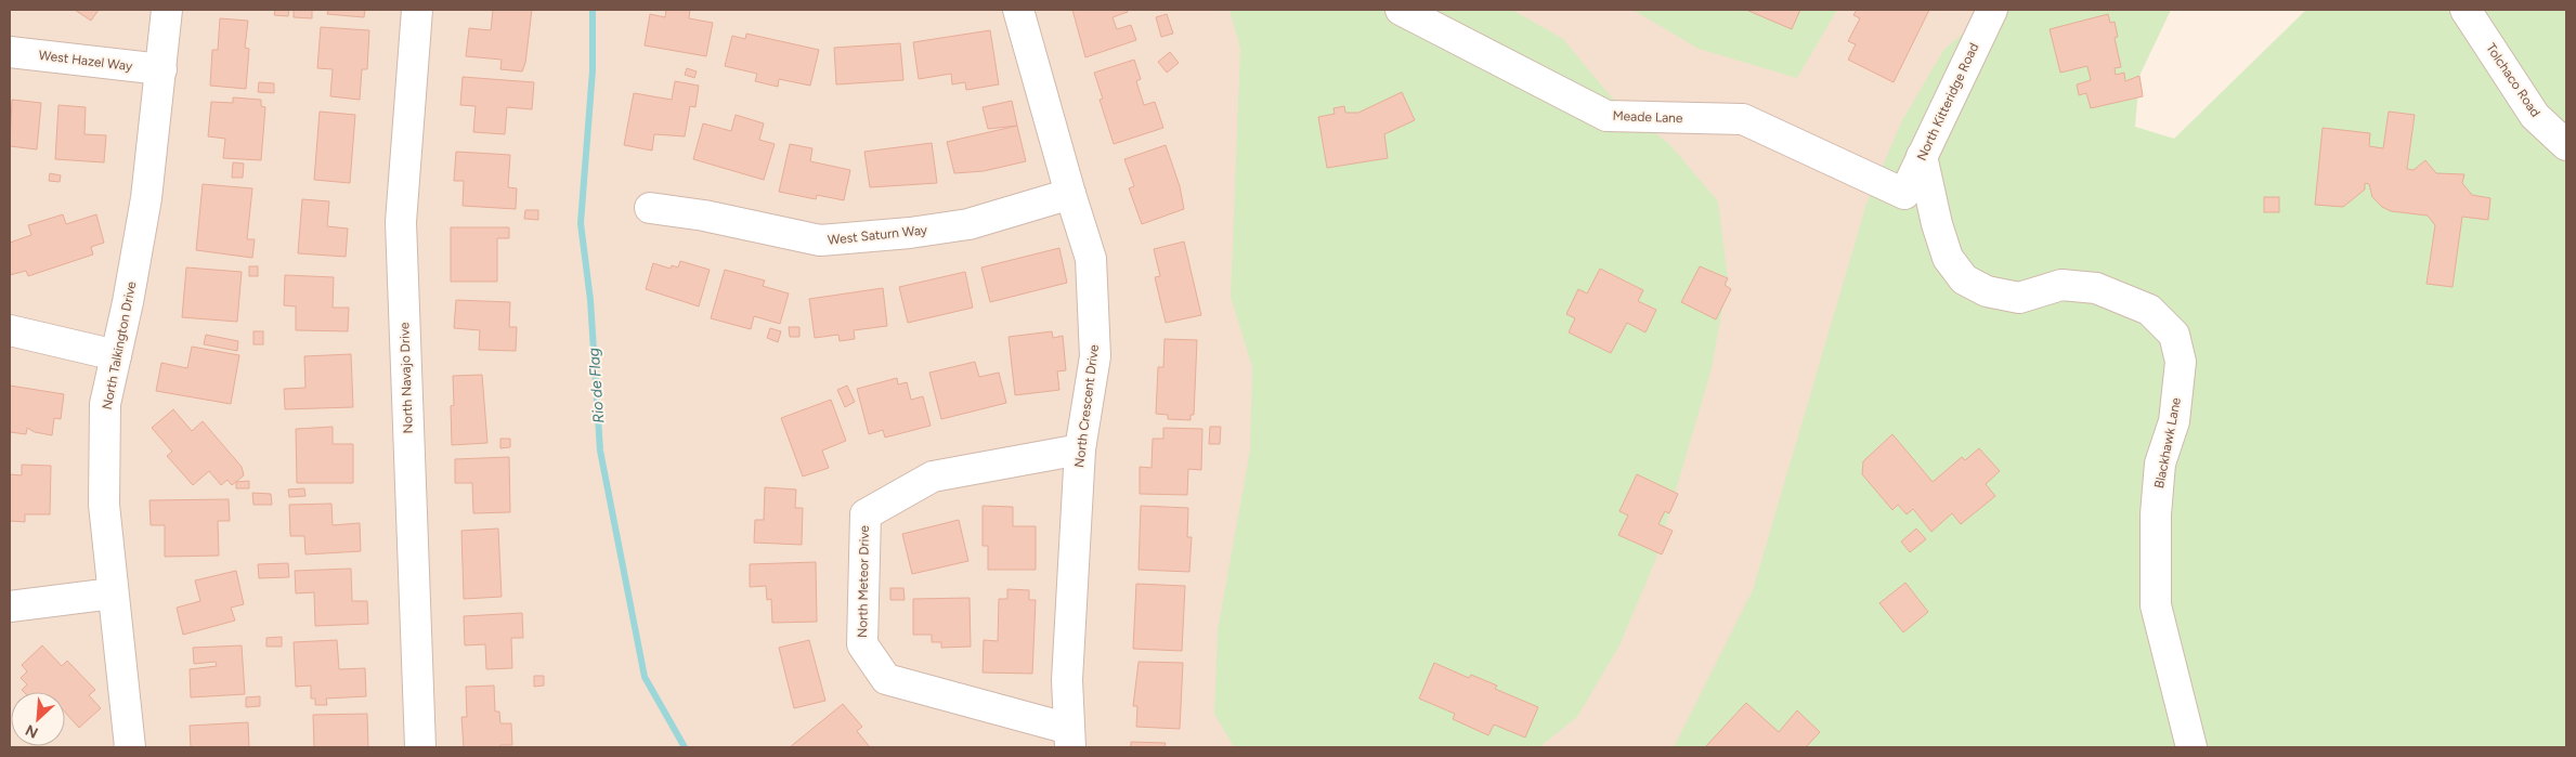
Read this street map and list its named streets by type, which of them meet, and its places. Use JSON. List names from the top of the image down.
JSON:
{
  "streets": {
    "street": [
      "West Hazel Way",
      "Tolchaco Road",
      "North Kitteridge Road",
      "Meade Lane",
      "West Saturn Way",
      "North Talkington Drive",
      "North Navajo Drive",
      "North Crescent Drive",
      "Blackhawk Lane",
      "North Meteor Drive"
    ]
  },
  "crossings": [
    ["West Hazel Way", "North Talkington Drive"],
    ["North Kitteridge Road", "Meade Lane"],
    ["North Kitteridge Road", "Blackhawk Lane"],
    ["West Saturn Way", "North Crescent Drive"],
    ["North Crescent Drive", "North Meteor Drive"]
  ],
  "water": ["Rio de Flag"],
  "north": "bottom left"
}
